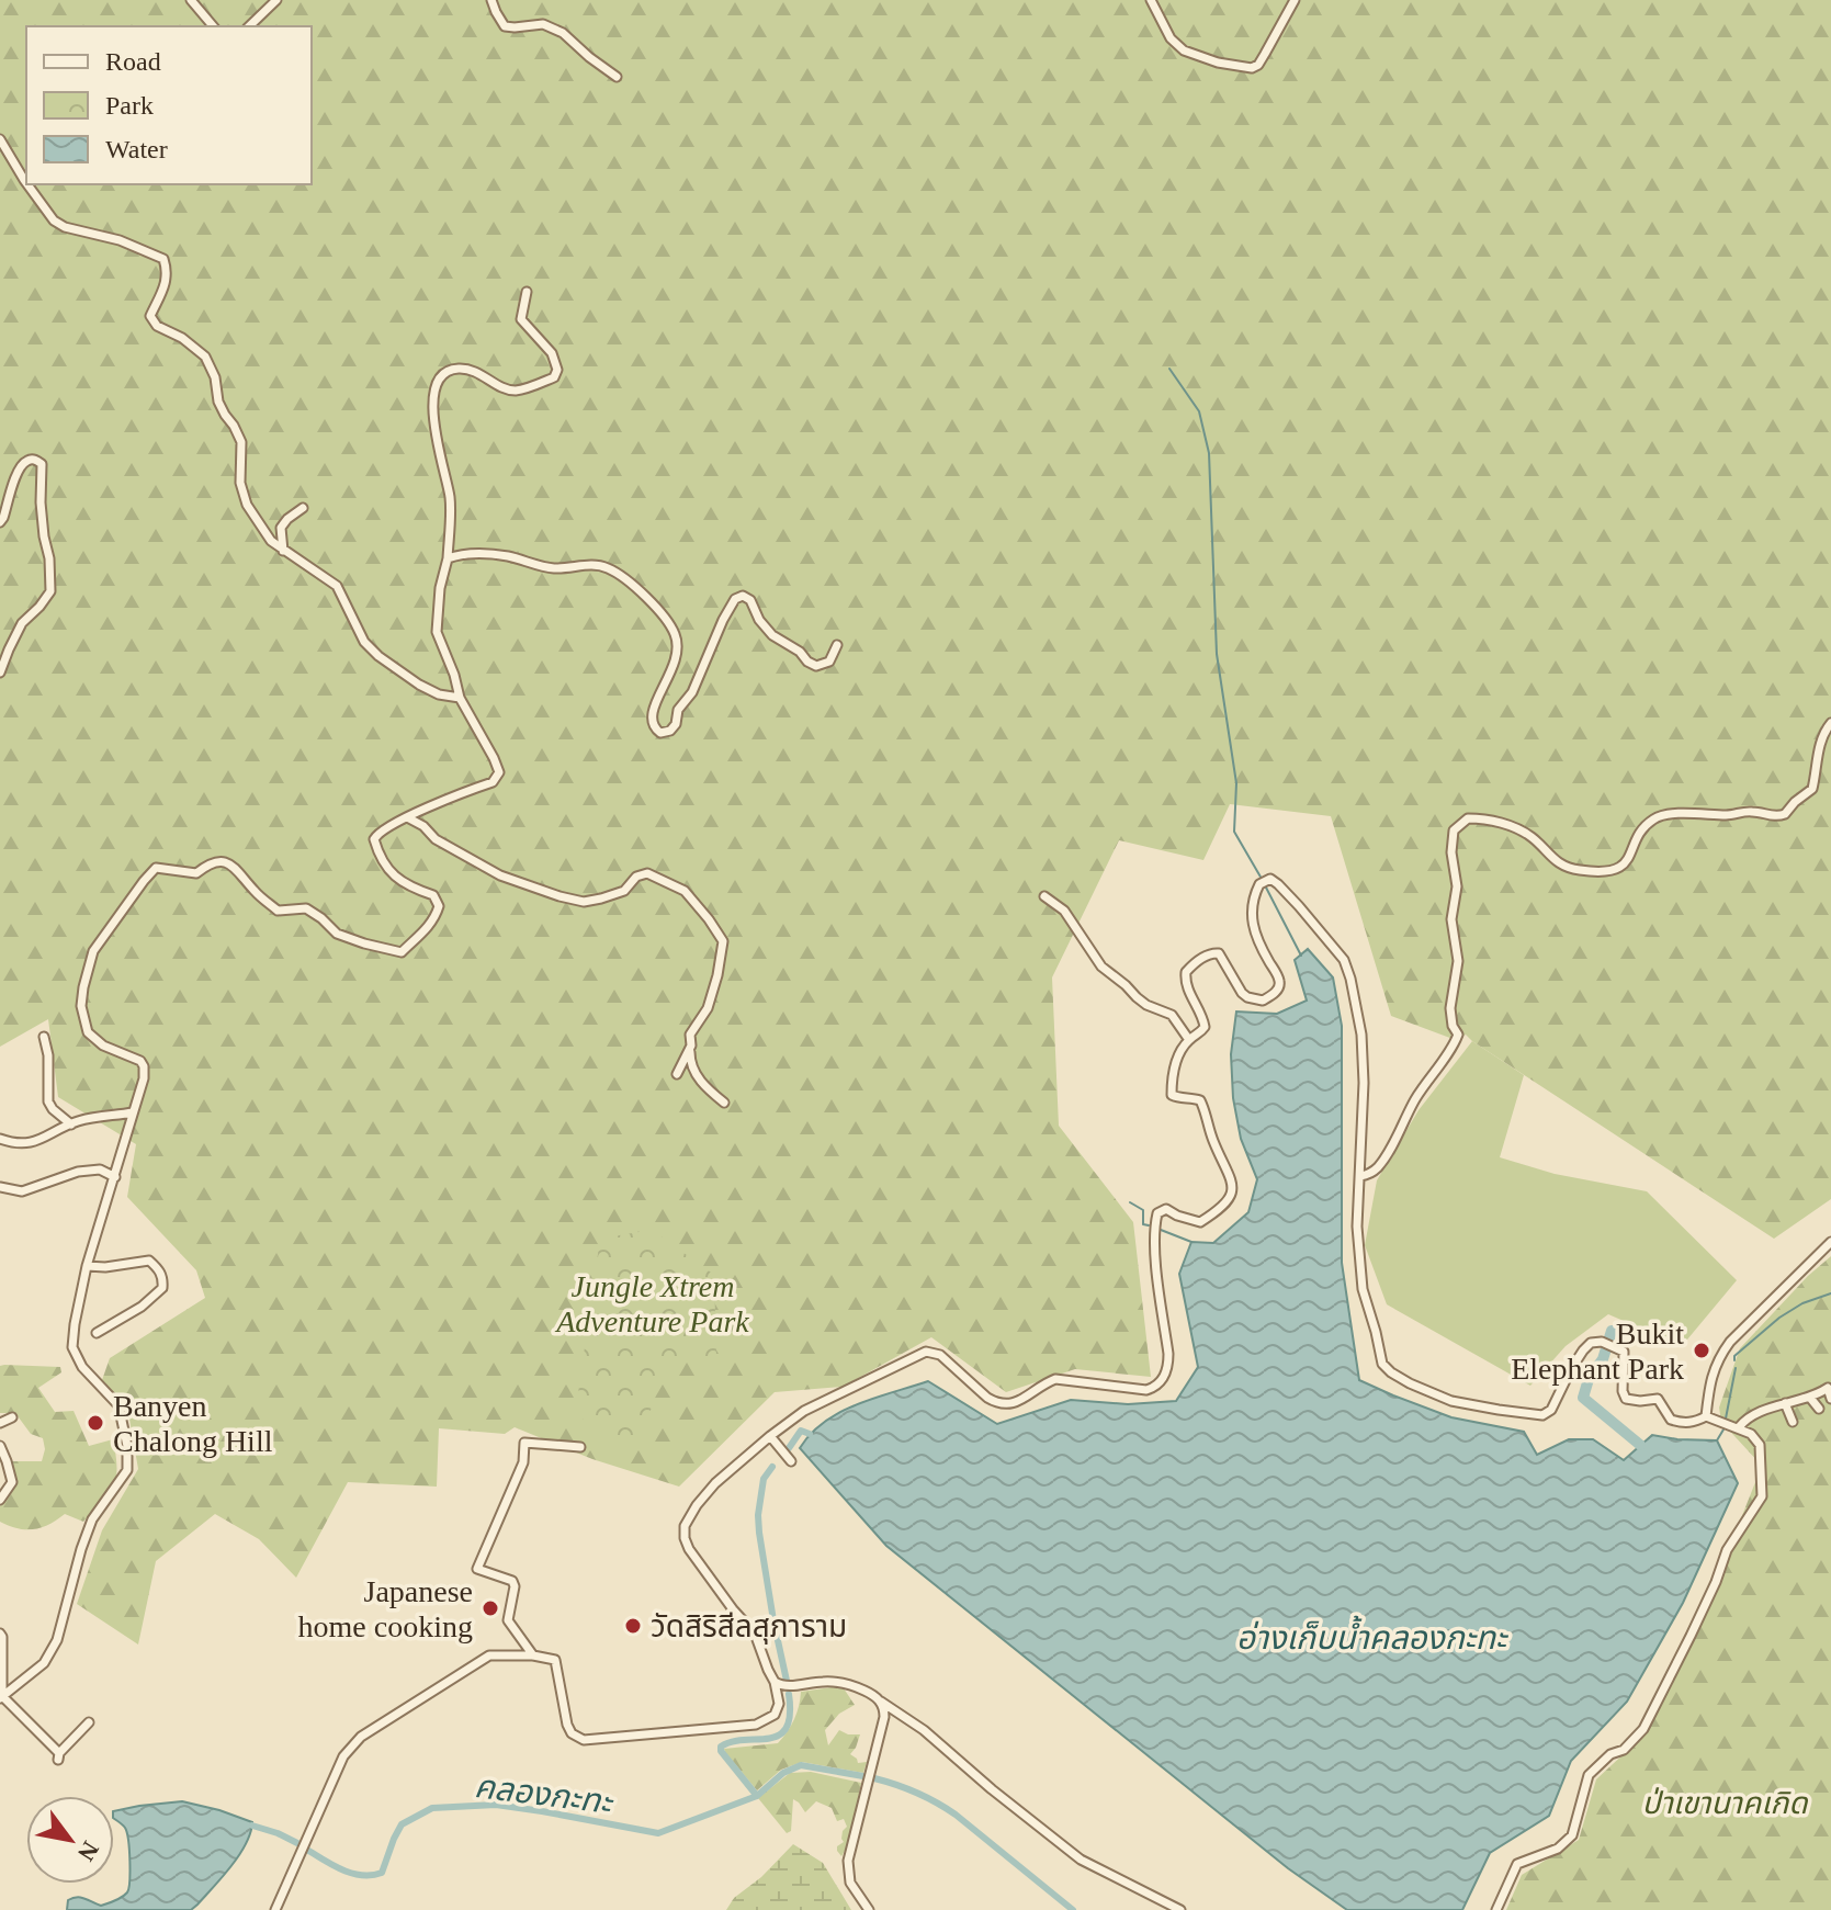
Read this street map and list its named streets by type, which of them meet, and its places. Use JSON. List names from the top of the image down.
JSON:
{
  "water": ["อ่างเก็บน้ำคลองกะทะ", "คลองกะทะ"],
  "parks": ["Jungle Xtrem Adventure Park", "ป่าเขานาคเกิด"],
  "places": [
    "Bukit Elephant Park",
    "Banyen Chalong Hill",
    "Japanese home cooking",
    "วัดสิริสีลสุภาราม"
  ],
  "legend": ["Road", "Park", "Water"],
  "north": "bottom right"
}
